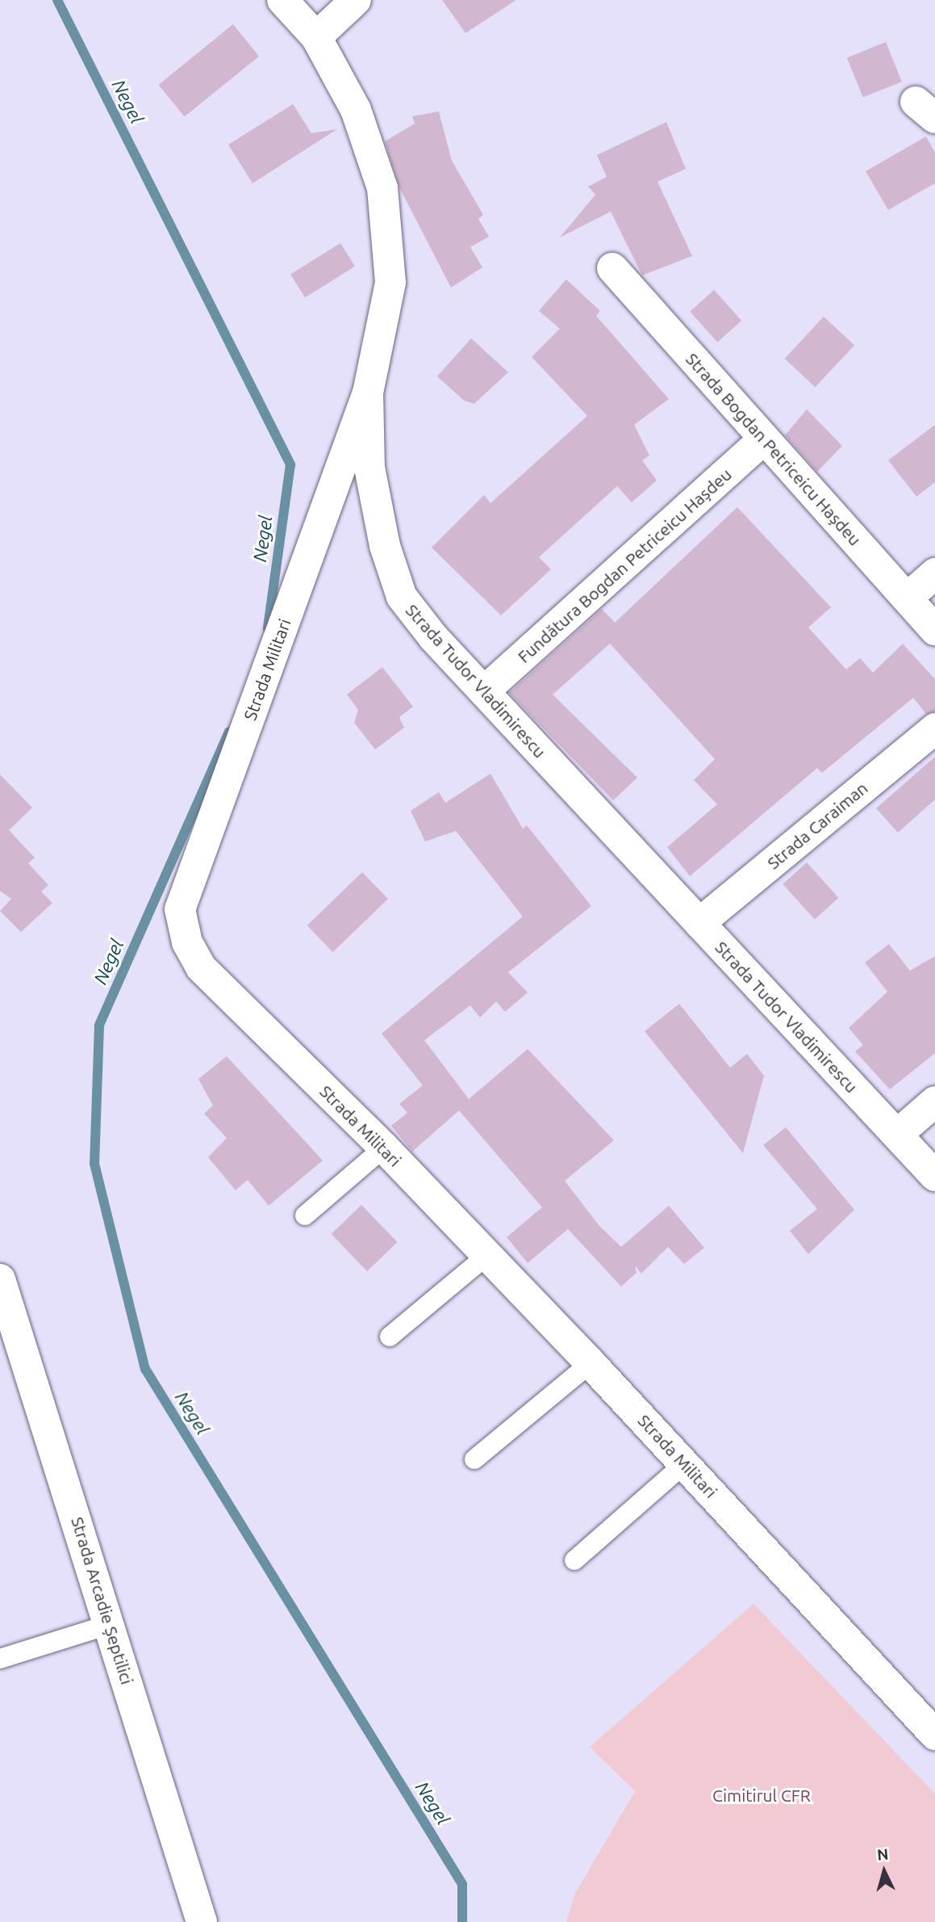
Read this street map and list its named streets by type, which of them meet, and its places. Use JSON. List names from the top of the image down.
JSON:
{
  "streets": {
    "street": [
      "Strada Bogdan Petriceicu Hașdeu",
      "Fundătura Bogdan Petriceicu Hașdeu",
      "Strada Militari",
      "Strada Tudor Vladimirescu",
      "Strada Caraiman",
      "Strada Arcadie Șeptilici"
    ]
  },
  "crossings": [
    ["Strada Bogdan Petriceicu Hașdeu", "Fundătura Bogdan Petriceicu Hașdeu"],
    ["Fundătura Bogdan Petriceicu Hașdeu", "Strada Tudor Vladimirescu"],
    ["Strada Militari", "Strada Tudor Vladimirescu"],
    ["Strada Tudor Vladimirescu", "Strada Caraiman"]
  ],
  "water": ["Negel"],
  "parks": ["Cimitirul CFR"],
  "north": "top"
}
